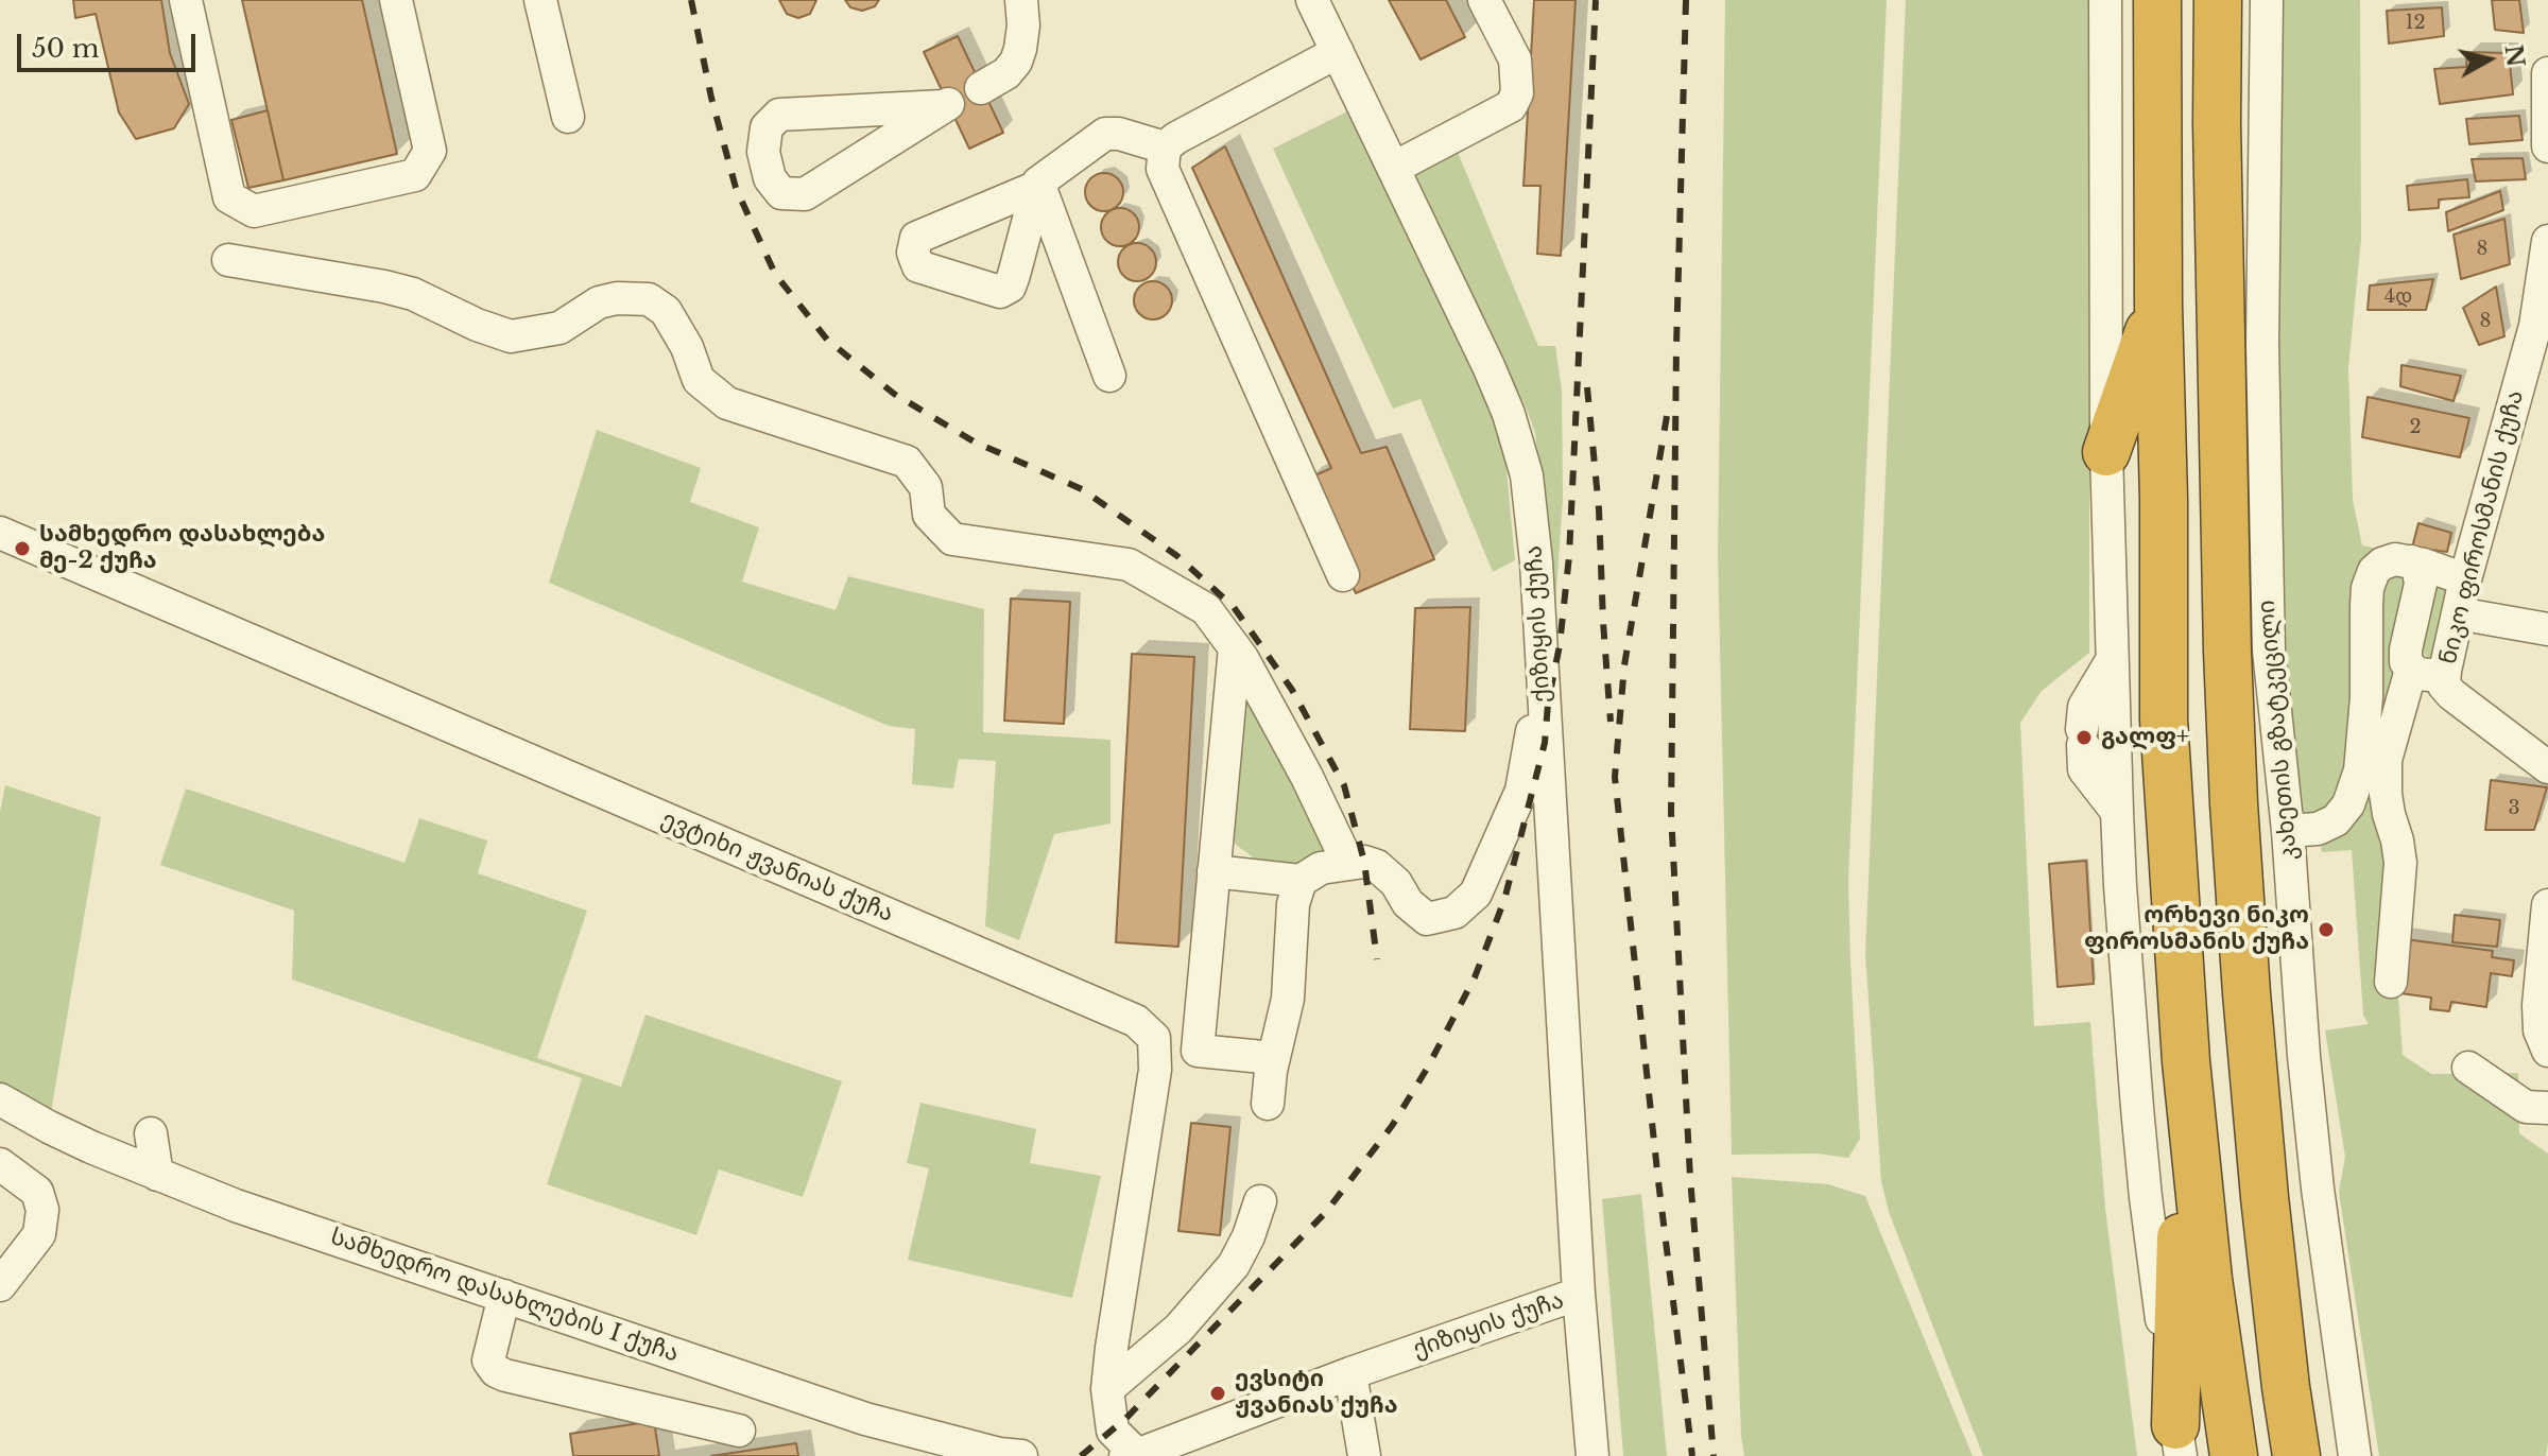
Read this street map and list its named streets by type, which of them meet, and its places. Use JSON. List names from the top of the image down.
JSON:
{
  "streets": {
    "highway": ["კახეთის გზატკეცილი"],
    "street": [
      "ნიკო ფიროსმანის ქუჩა",
      "ქიზიყის ქუჩა",
      "ევტიხი ჟვანიას ქუჩა",
      "სამხედრო დასახლების I ქუჩა"
    ]
  },
  "crossings": [
    ["ქიზიყის ქუჩა", "ევტიხი ჟვანიას ქუჩა"]
  ],
  "places": [
    "სამხედრო დასახლება მე-2 ქუჩა",
    "გალფ+",
    "ორხევი ნიკო ფიროსმანის ქუჩა",
    "ევსიტი ჟვანიას ქუჩა"
  ],
  "house_numbers": [
    "12",
    "8",
    "4დ",
    "8",
    "2",
    "3"
  ],
  "scale_bar": "50 m",
  "north": "right"
}
